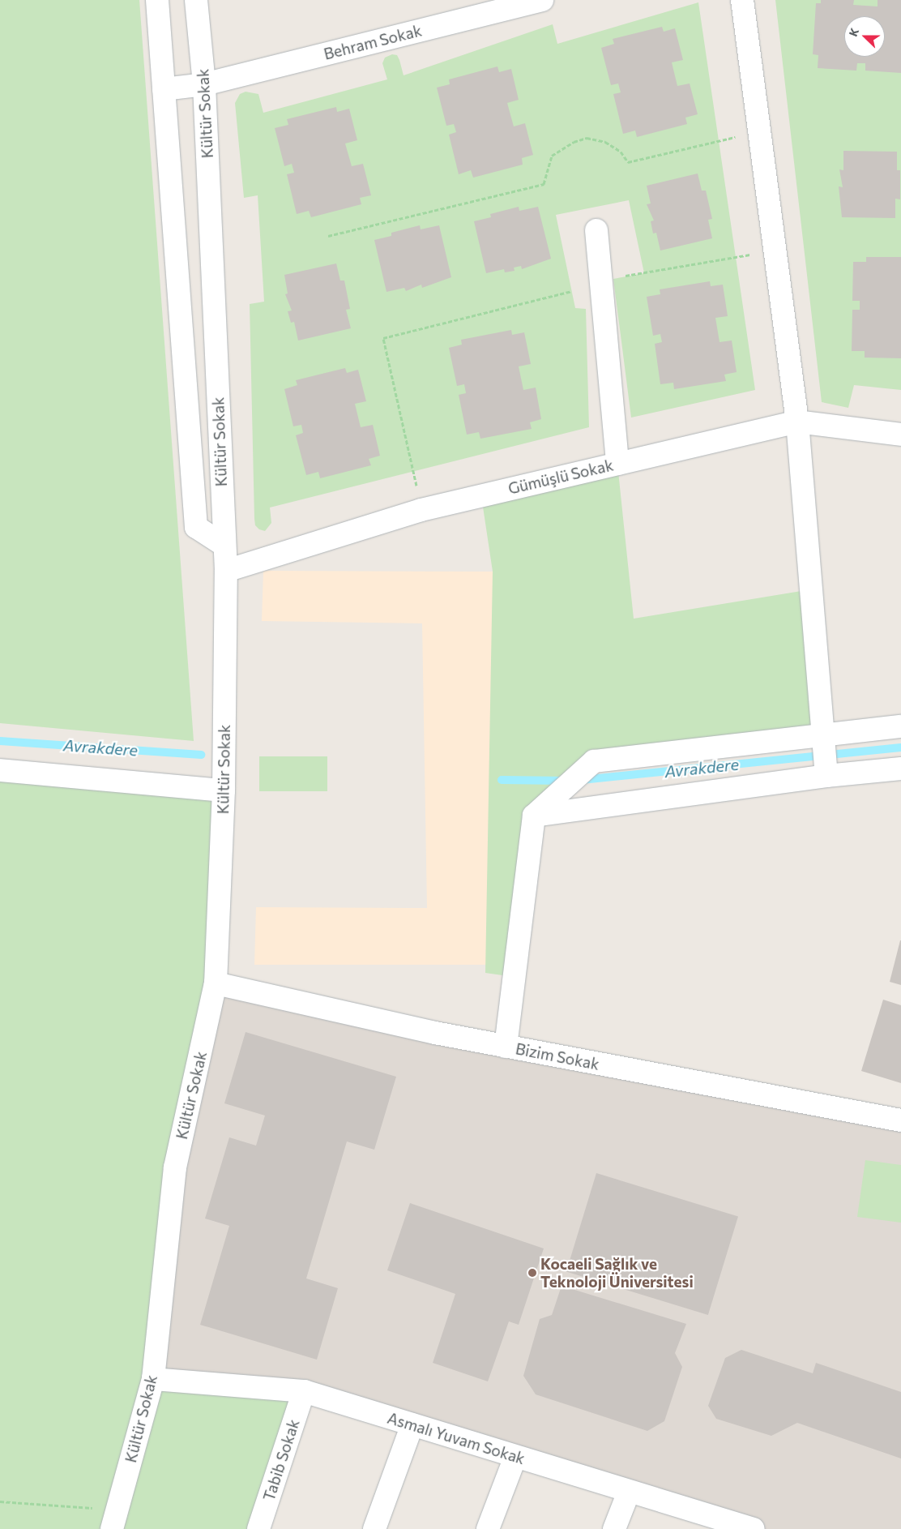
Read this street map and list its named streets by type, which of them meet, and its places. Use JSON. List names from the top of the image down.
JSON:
{
  "streets": {
    "street": [
      "Behram Sokak",
      "Kültür Sokak",
      "Gümüşlü Sokak",
      "Bizim Sokak",
      "Asmalı Yuvam Sokak",
      "Tabib Sokak"
    ]
  },
  "crossings": [
    ["Behram Sokak", "Kültür Sokak"],
    ["Kültür Sokak", "Gümüşlü Sokak"],
    ["Kültür Sokak", "Bizim Sokak"],
    ["Kültür Sokak", "Asmalı Yuvam Sokak"],
    ["Asmalı Yuvam Sokak", "Tabib Sokak"]
  ],
  "water": ["Avrakdere"],
  "places": ["Kocaeli Sağlık ve Teknoloji Üniversitesi"],
  "north": "left"
}
